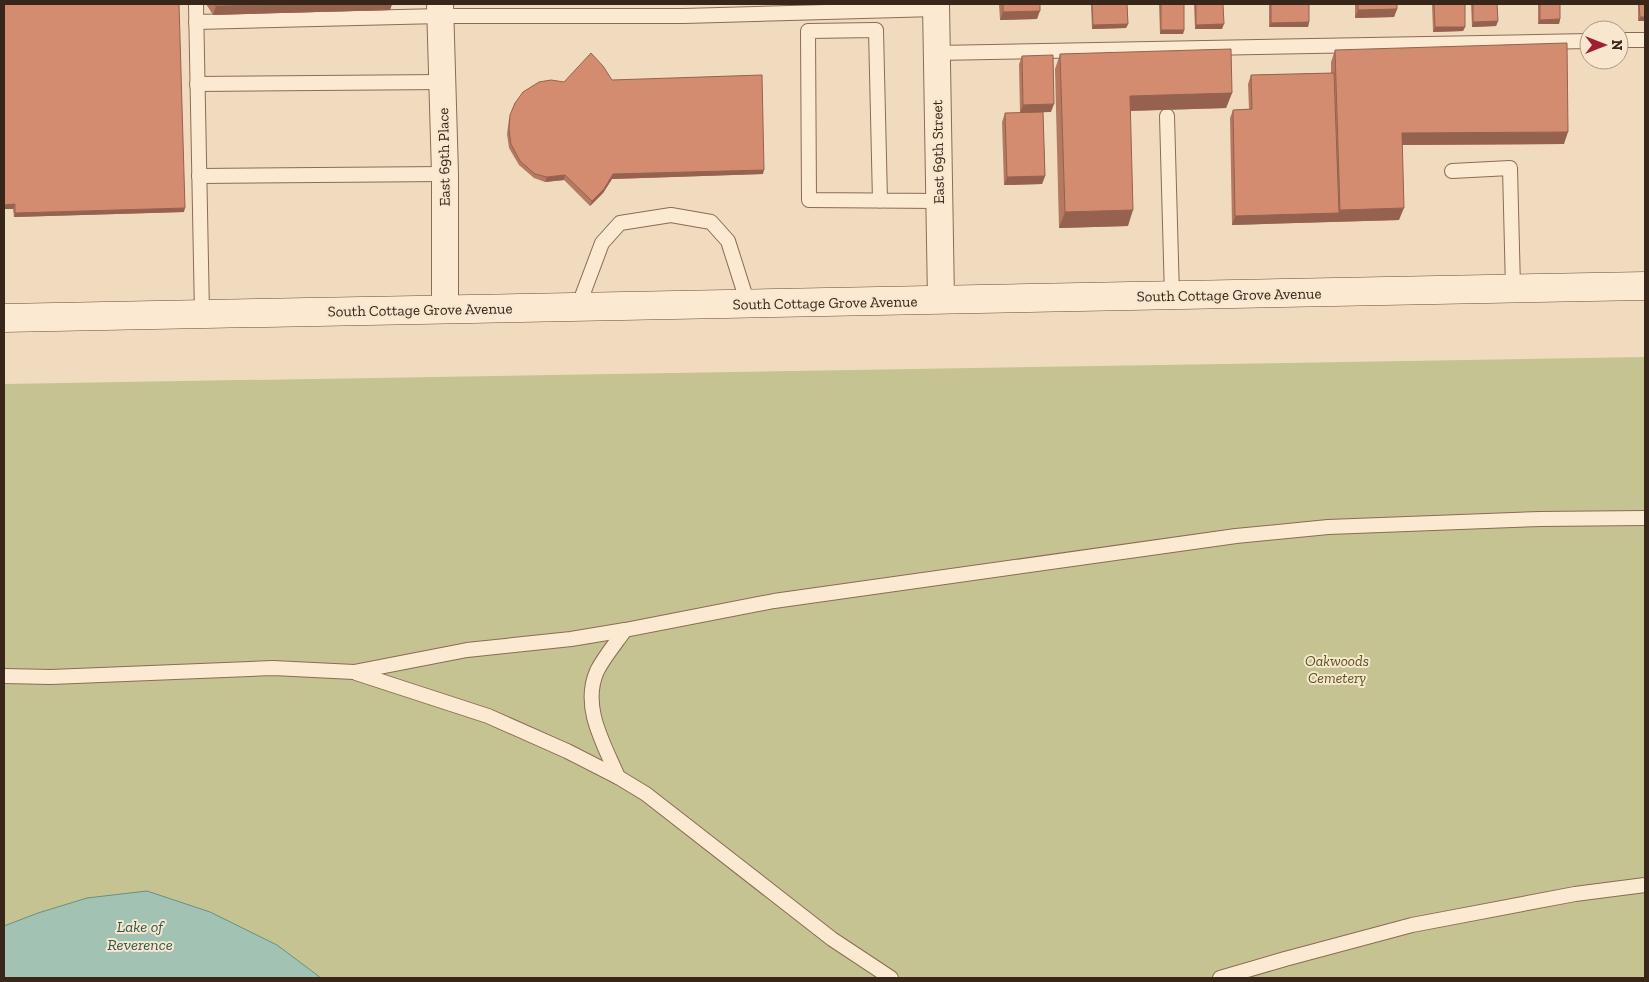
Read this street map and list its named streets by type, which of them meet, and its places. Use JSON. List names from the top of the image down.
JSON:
{
  "streets": {
    "main road": ["South Cottage Grove Avenue"],
    "street": ["East 69th Street", "East 69th Place"]
  },
  "crossings": [
    ["East 69th Street", "South Cottage Grove Avenue"],
    ["East 69th Place", "South Cottage Grove Avenue"]
  ],
  "water": ["Lake of Reverence"],
  "parks": ["Oakwoods Cemetery"],
  "north": "right"
}
